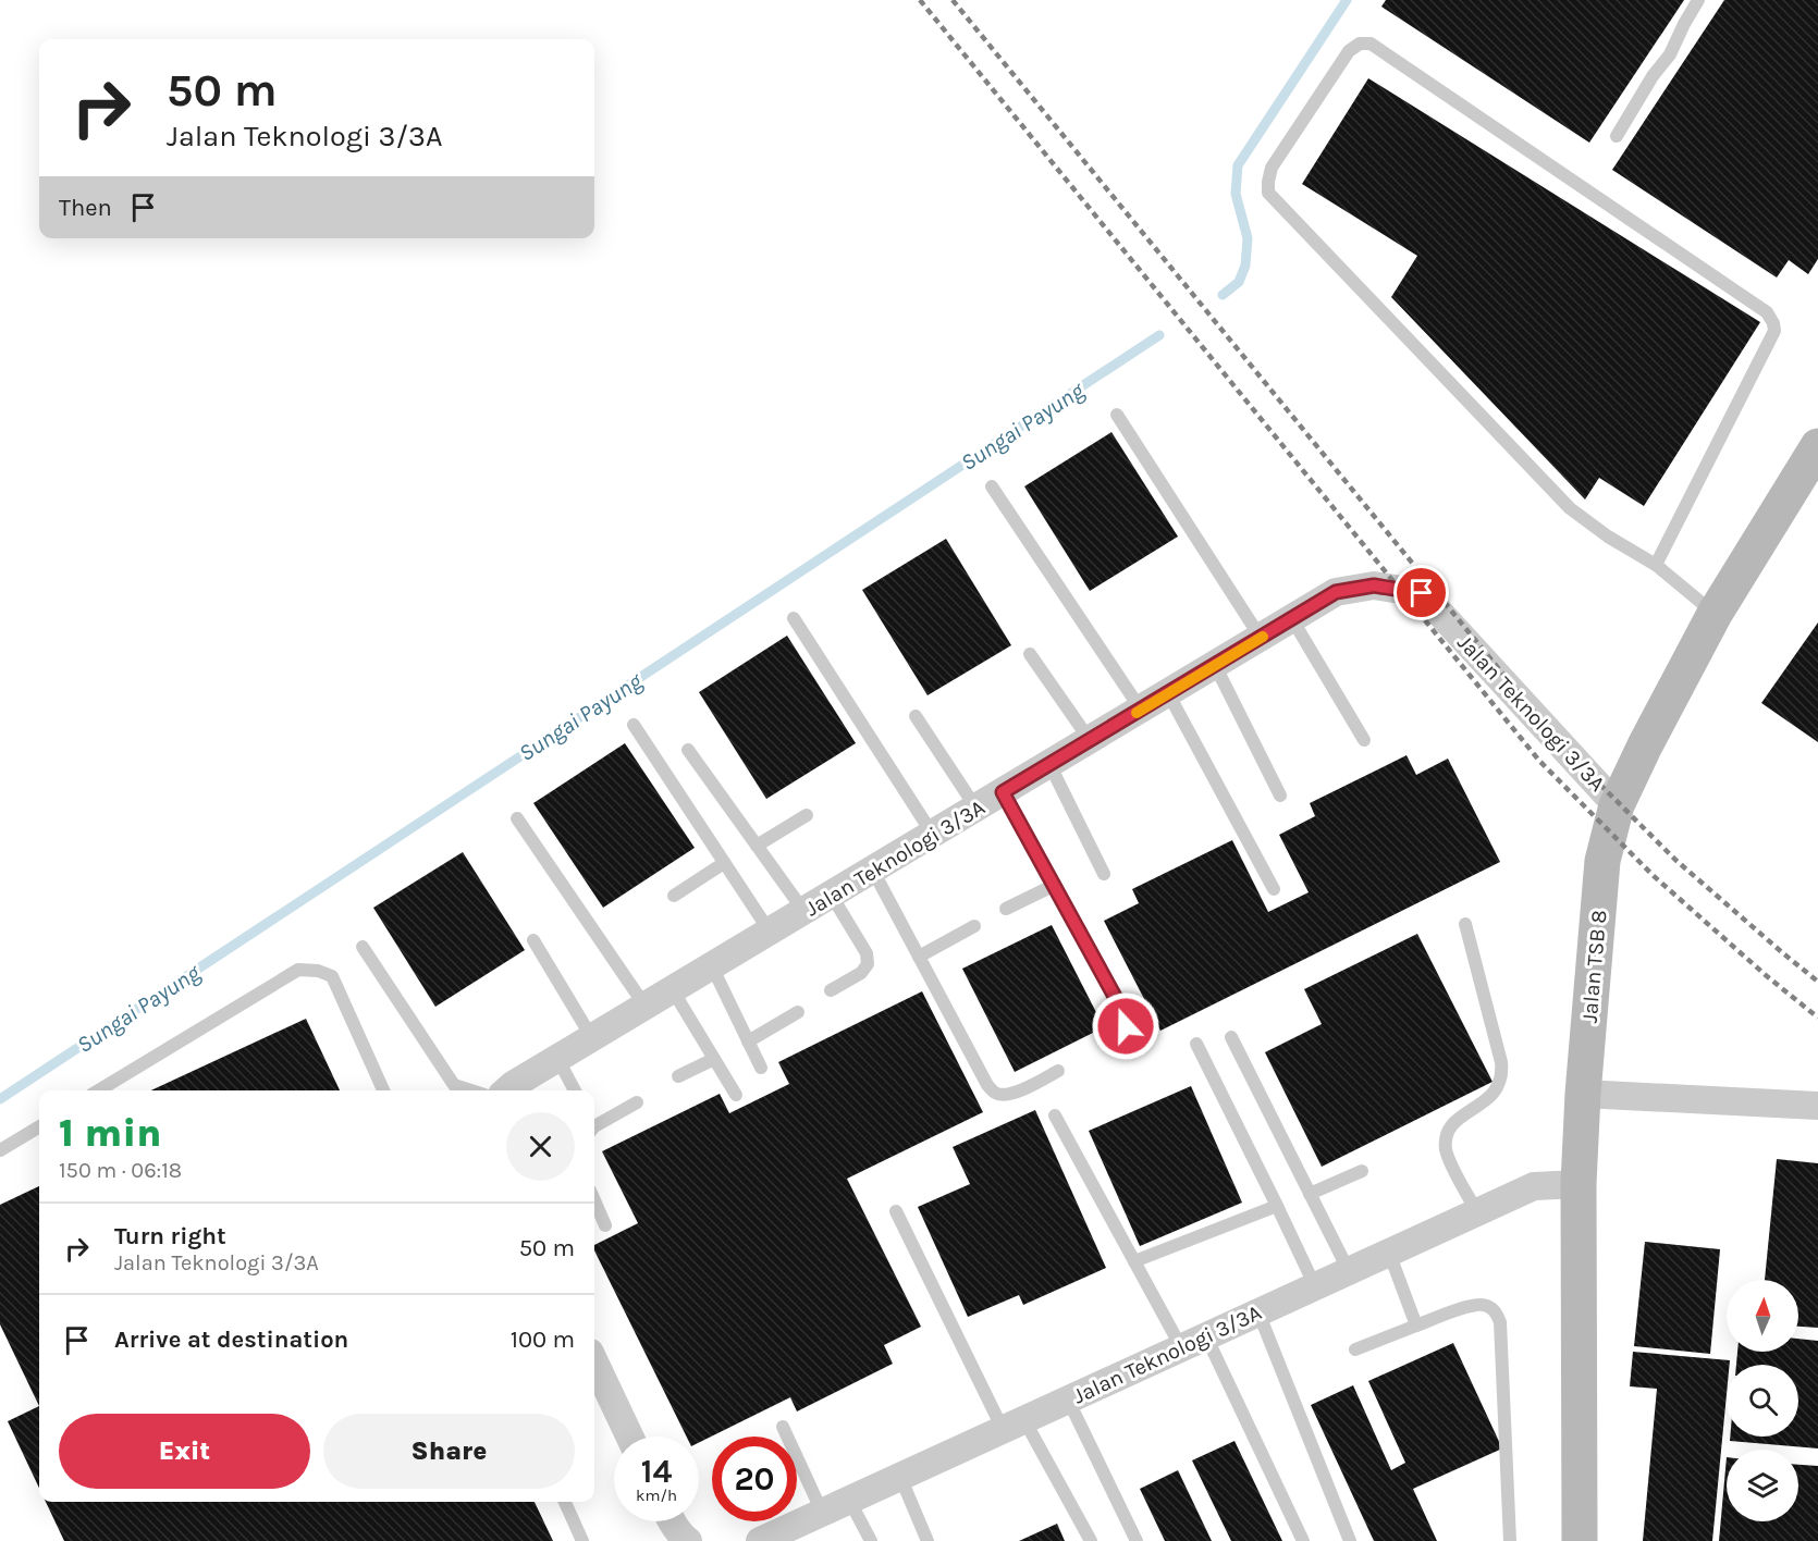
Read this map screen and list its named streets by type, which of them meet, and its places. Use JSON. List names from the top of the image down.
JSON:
{
  "streets": {
    "street": ["Jalan Teknologi 3/3A", "Jalan TSB 8"]
  },
  "crossings": [
    ["Jalan Teknologi 3/3A", "Jalan TSB 8"]
  ],
  "water": ["Sungai Payung"],
  "north": "top",
  "page": {
    "turn": ["50 m", "Jalan Teknologi 3/3A"],
    "then": "Then",
    "heading": ["1 min", "150 m · 06:18"],
    "list": [
      {
        "name": "Turn right",
        "note": "Jalan Teknologi 3/3A",
        "value": "50 m"
      },
      {
        "name": "Arrive at destination",
        "value": "100 m"
      }
    ],
    "buttons": ["Exit", "Share"],
    "speed": "14 km/h",
    "limit": "20"
  }
}
